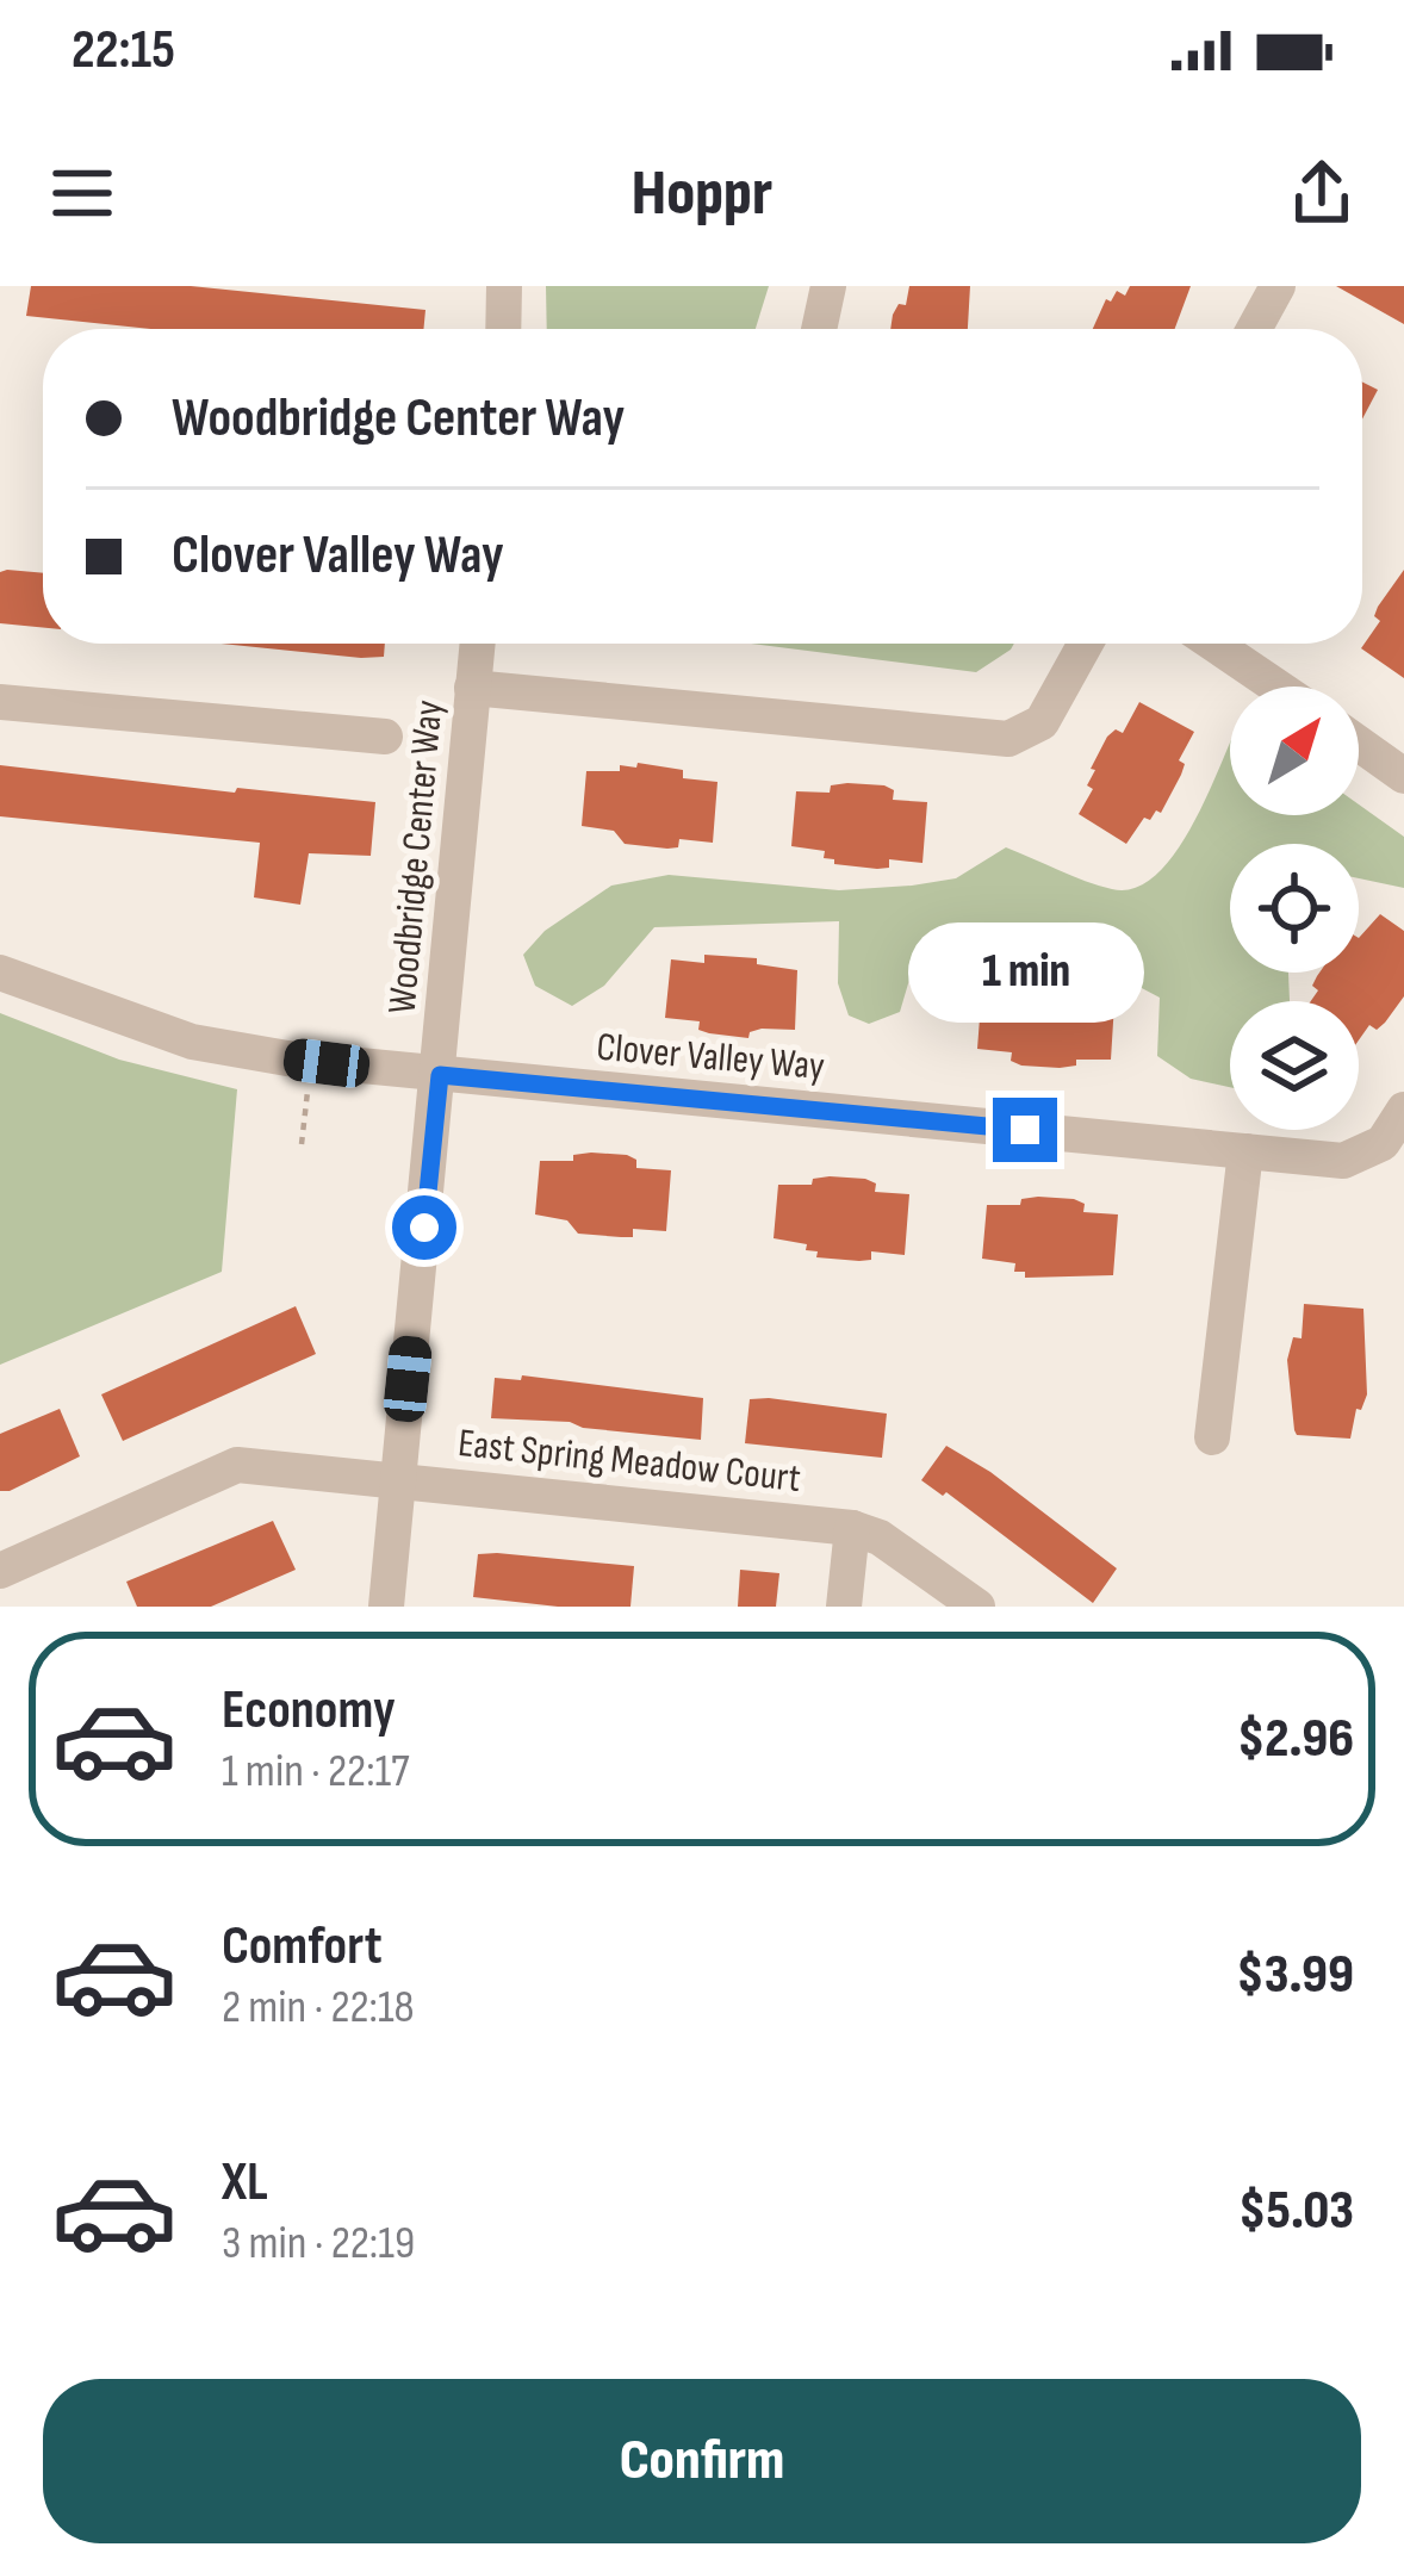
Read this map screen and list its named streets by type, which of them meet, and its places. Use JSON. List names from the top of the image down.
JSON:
{
  "streets": {
    "street": ["Woodbridge Center Way", "Clover Valley Way", "East Spring Meadow Court"]
  },
  "crossings": [
    ["Woodbridge Center Way", "Clover Valley Way"],
    ["Woodbridge Center Way", "East Spring Meadow Court"]
  ],
  "north": "top right",
  "page": {
    "status": "22:15",
    "header": "Hoppr",
    "banner": ["Woodbridge Center Way", "Clover Valley Way"],
    "bubble": "1 min",
    "list": [
      {
        "name": "Economy",
        "note": "1 min · 22:17",
        "value": "$2.96"
      },
      {
        "name": "Comfort",
        "note": "2 min · 22:18",
        "value": "$3.99"
      },
      {
        "name": "XL",
        "note": "3 min · 22:19",
        "value": "$5.03"
      }
    ],
    "buttons": "Confirm"
  }
}
